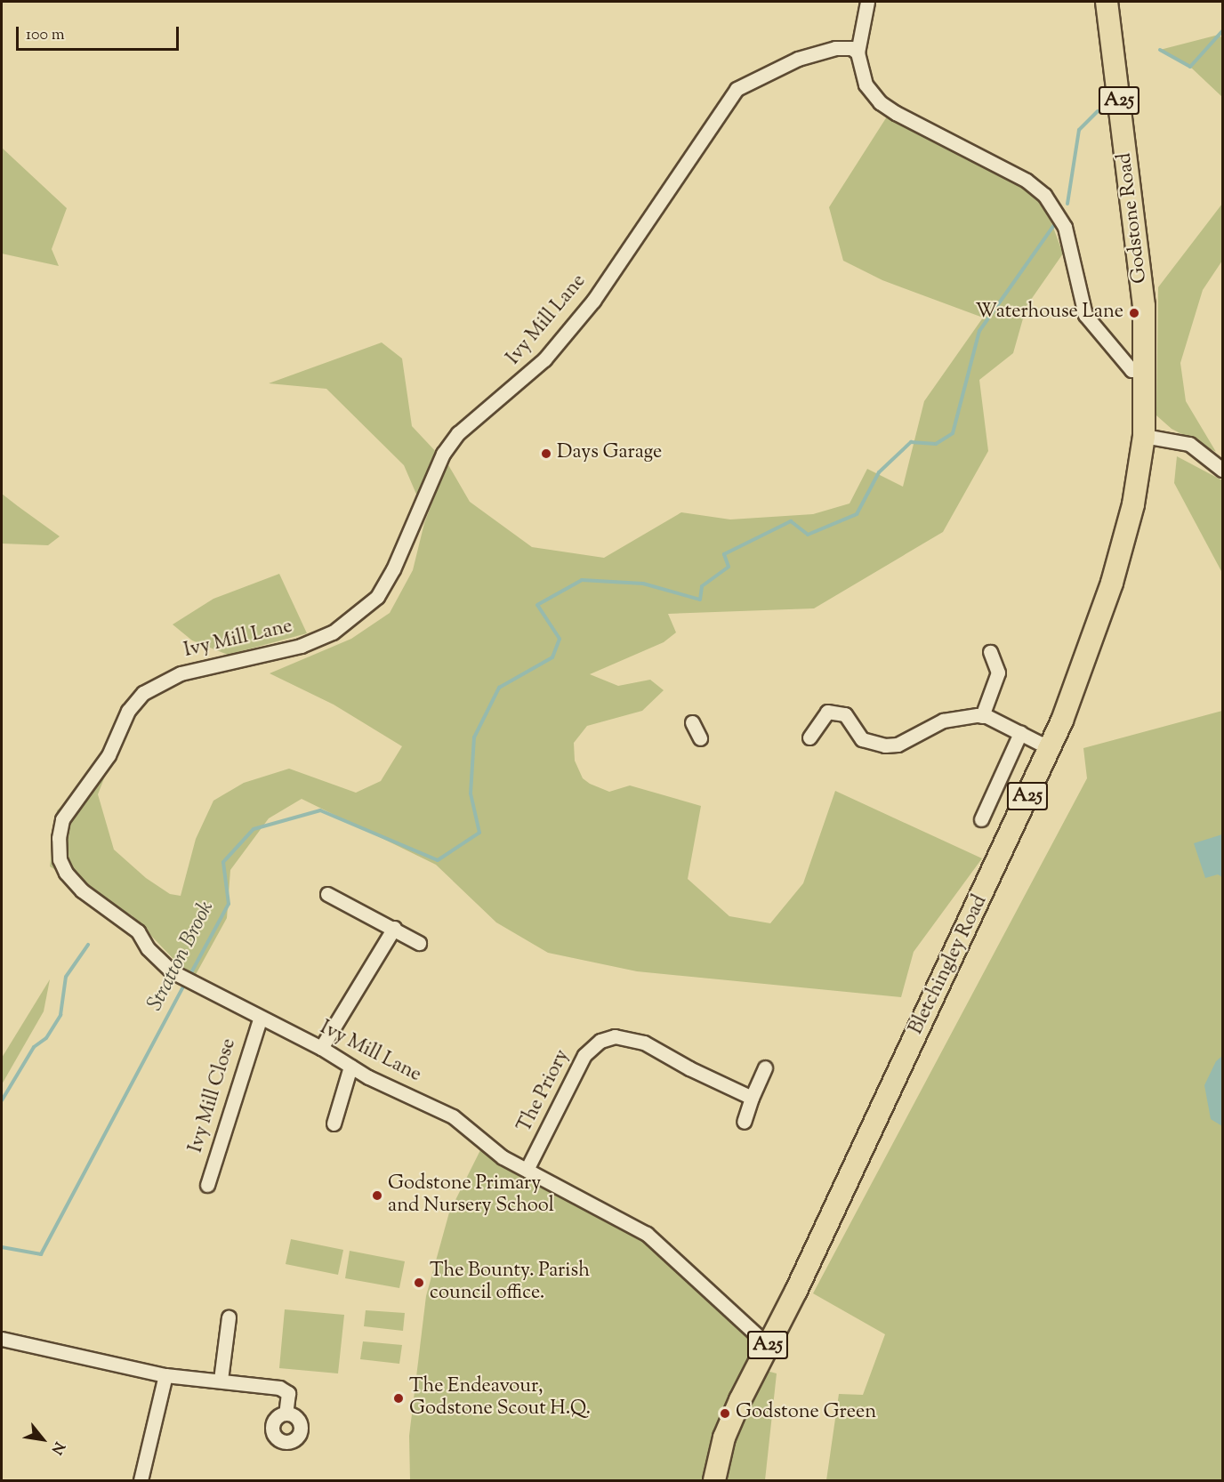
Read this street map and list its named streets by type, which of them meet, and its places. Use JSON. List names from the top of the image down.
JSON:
{
  "streets": {
    "main road": ["A25", "Godstone Road", "Bletchingley Road"],
    "street": ["Ivy Mill Lane", "The Priory", "Ivy Mill Close"]
  },
  "crossings": [
    ["Godstone Road", "Bletchingley Road"],
    ["Ivy Mill Lane", "Bletchingley Road"],
    ["Ivy Mill Lane", "The Priory"],
    ["Ivy Mill Lane", "Ivy Mill Close"]
  ],
  "water": ["Stratton Brook"],
  "places": [
    "Waterhouse Lane",
    "Days Garage",
    "Godstone Primary and Nursery School",
    "The Bounty. Parish council office.",
    "The Endeavour, Godstone Scout H.Q.",
    "Godstone Green"
  ],
  "scale_bar": "100 m",
  "north": "bottom right"
}
